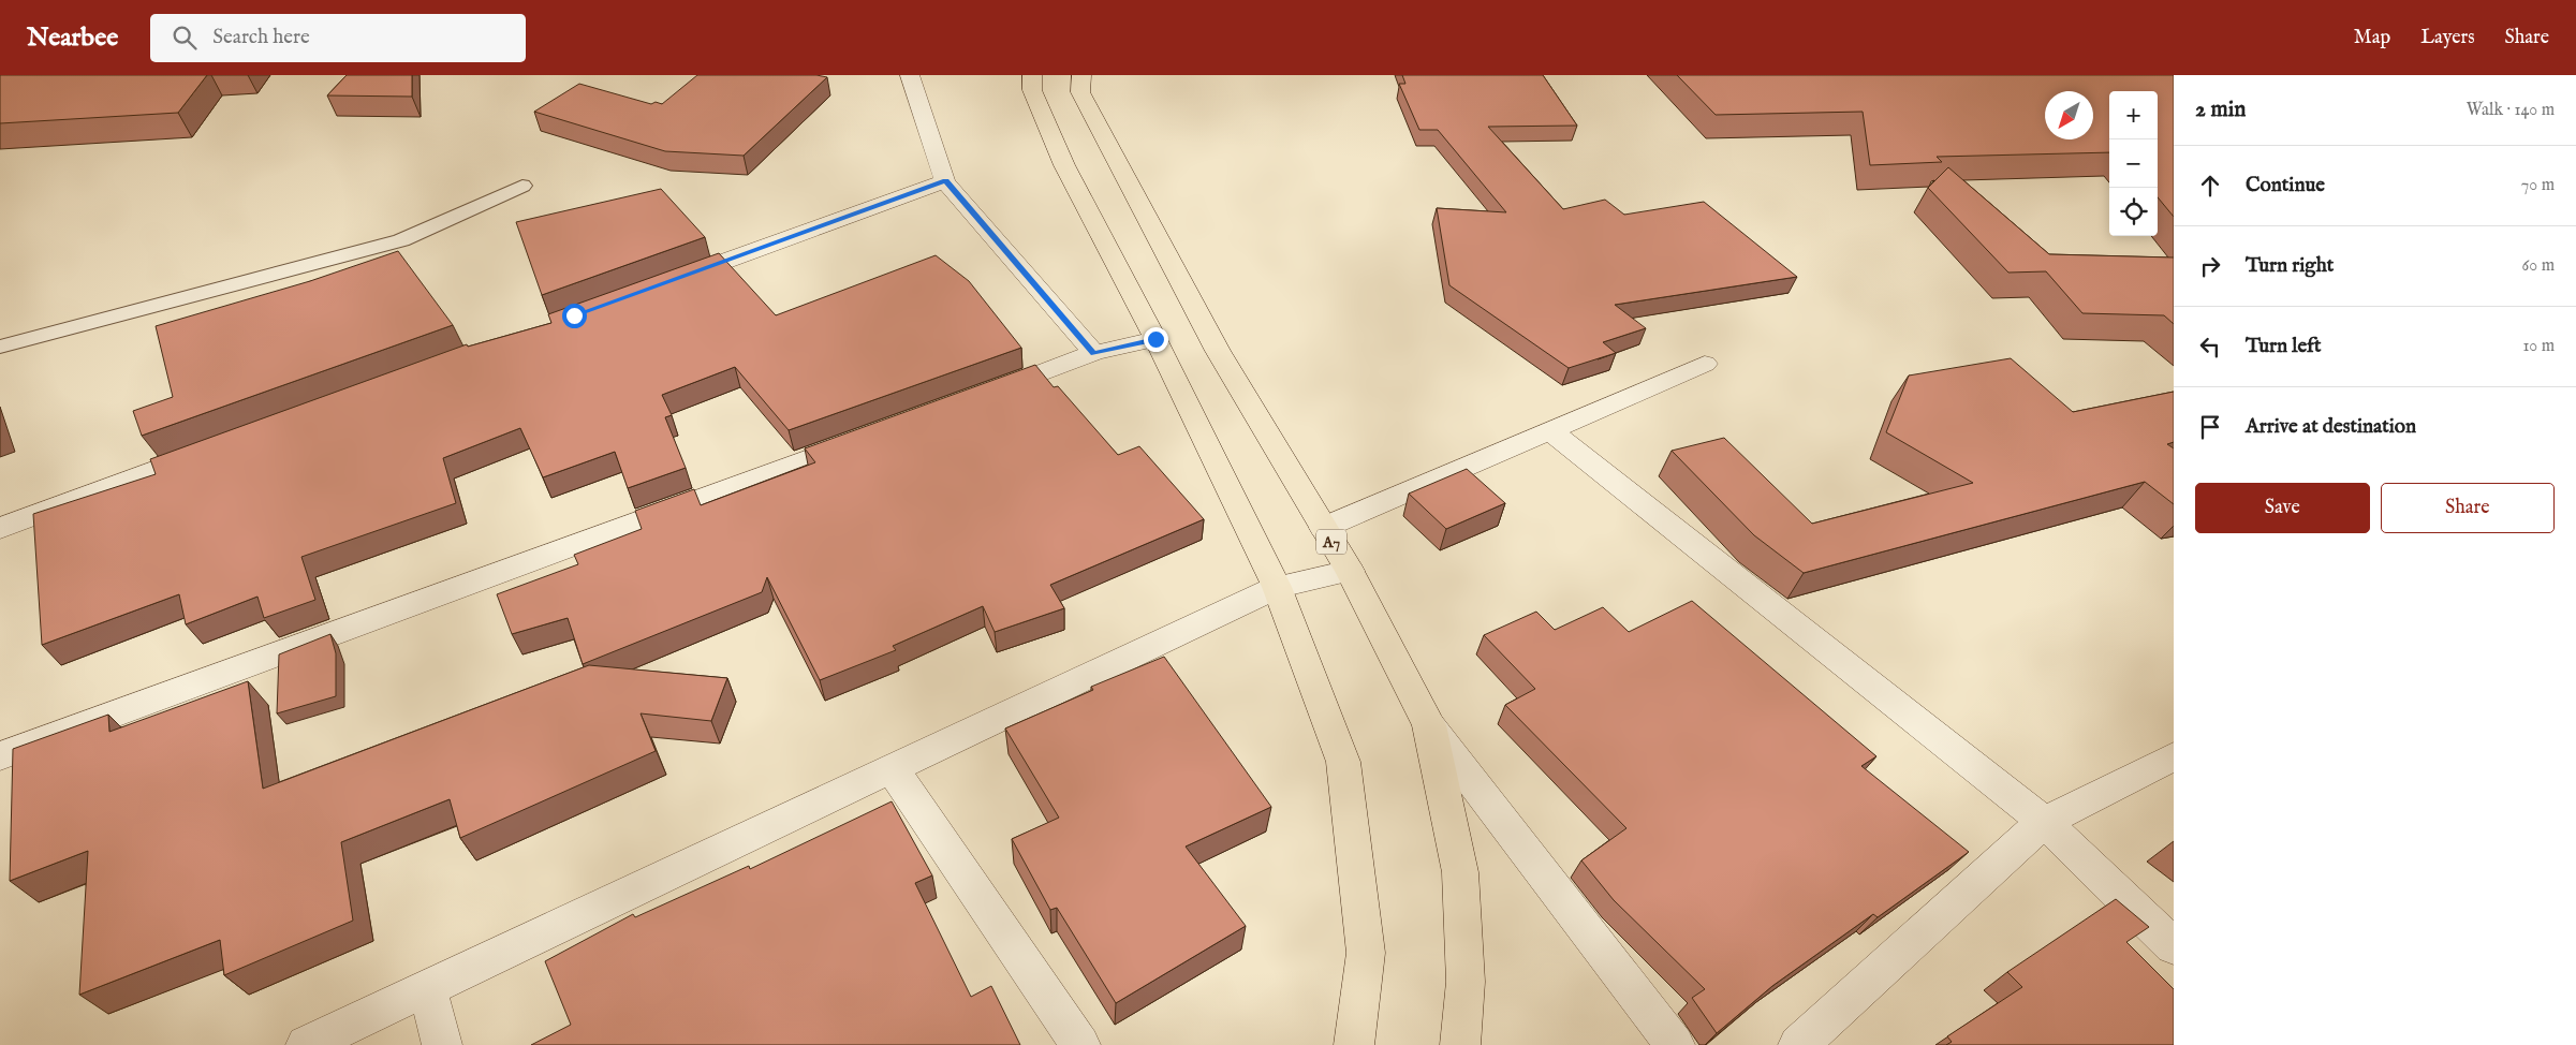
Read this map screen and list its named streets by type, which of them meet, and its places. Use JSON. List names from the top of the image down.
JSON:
{
  "streets": {
    "highway": ["A7"]
  },
  "north": "bottom left",
  "page": {
    "header": "Nearbee",
    "search": "Search here",
    "nav": ["Map", "Layers", "Share"],
    "heading": ["2 min", "Walk · 140 m"],
    "map_buttons": ["+", "−"],
    "list": [
      ["Continue", "70 m"],
      ["Turn right", "60 m"],
      ["Turn left", "10 m"],
      "Arrive at destination"
    ],
    "buttons": ["Save", "Share"]
  }
}
